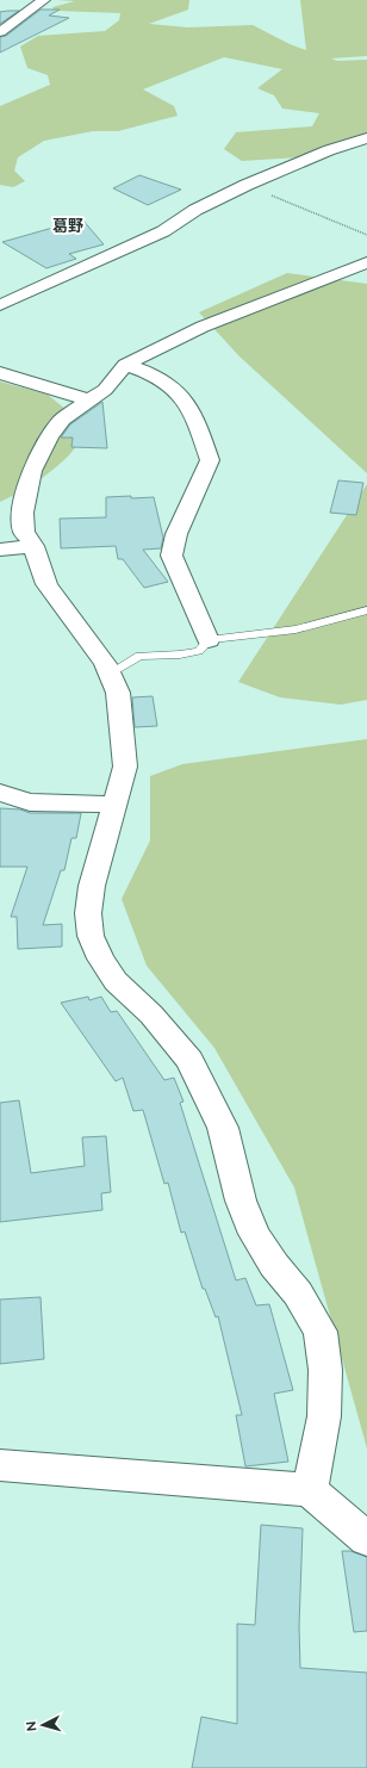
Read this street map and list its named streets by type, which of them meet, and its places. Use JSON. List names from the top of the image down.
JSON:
{
  "districts": ["葛野"],
  "north": "left"
}
